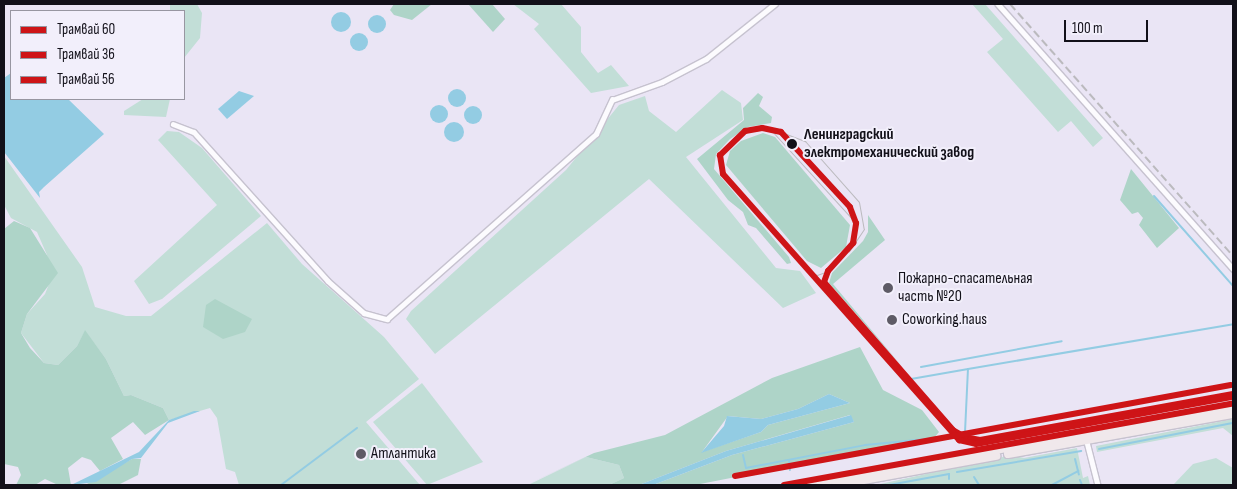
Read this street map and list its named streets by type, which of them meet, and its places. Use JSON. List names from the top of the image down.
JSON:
{
  "places": [
    "Ленинградский электромеханический завод",
    "Пожарно-спасательная часть №20",
    "Coworking.haus",
    "Атлантика"
  ],
  "lines": ["tram line 60", "tram line 56", "tram line 36"],
  "legend": ["Трамвай 60", "Трамвай 36", "Трамвай 56"],
  "scale_bar": "100 m"
}
